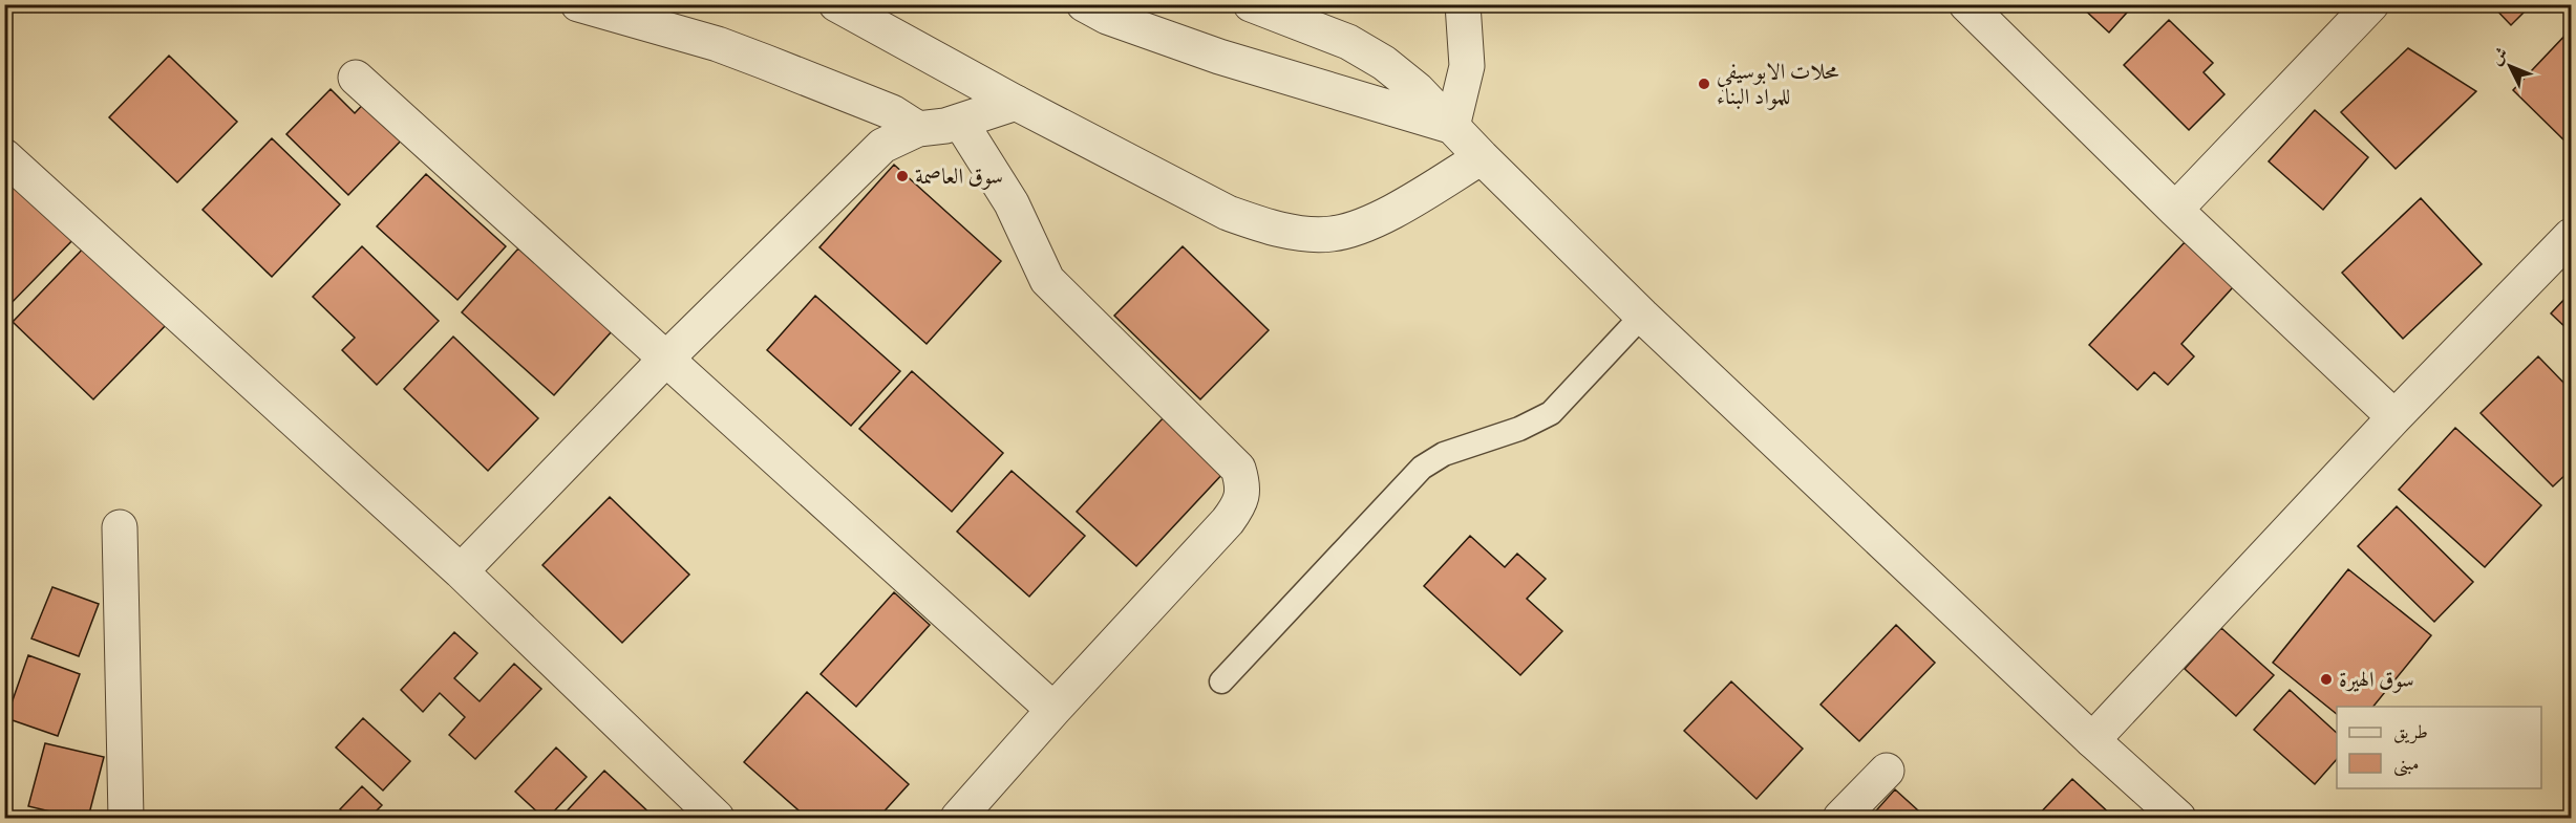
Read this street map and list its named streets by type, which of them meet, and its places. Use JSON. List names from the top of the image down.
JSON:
{
  "places": ["محلات الابوسيفي للمواد البناء", "سوق العاصمة", "سوق الهيرة"],
  "legend": ["طريق", "مبنى"],
  "north": "top left"
}
